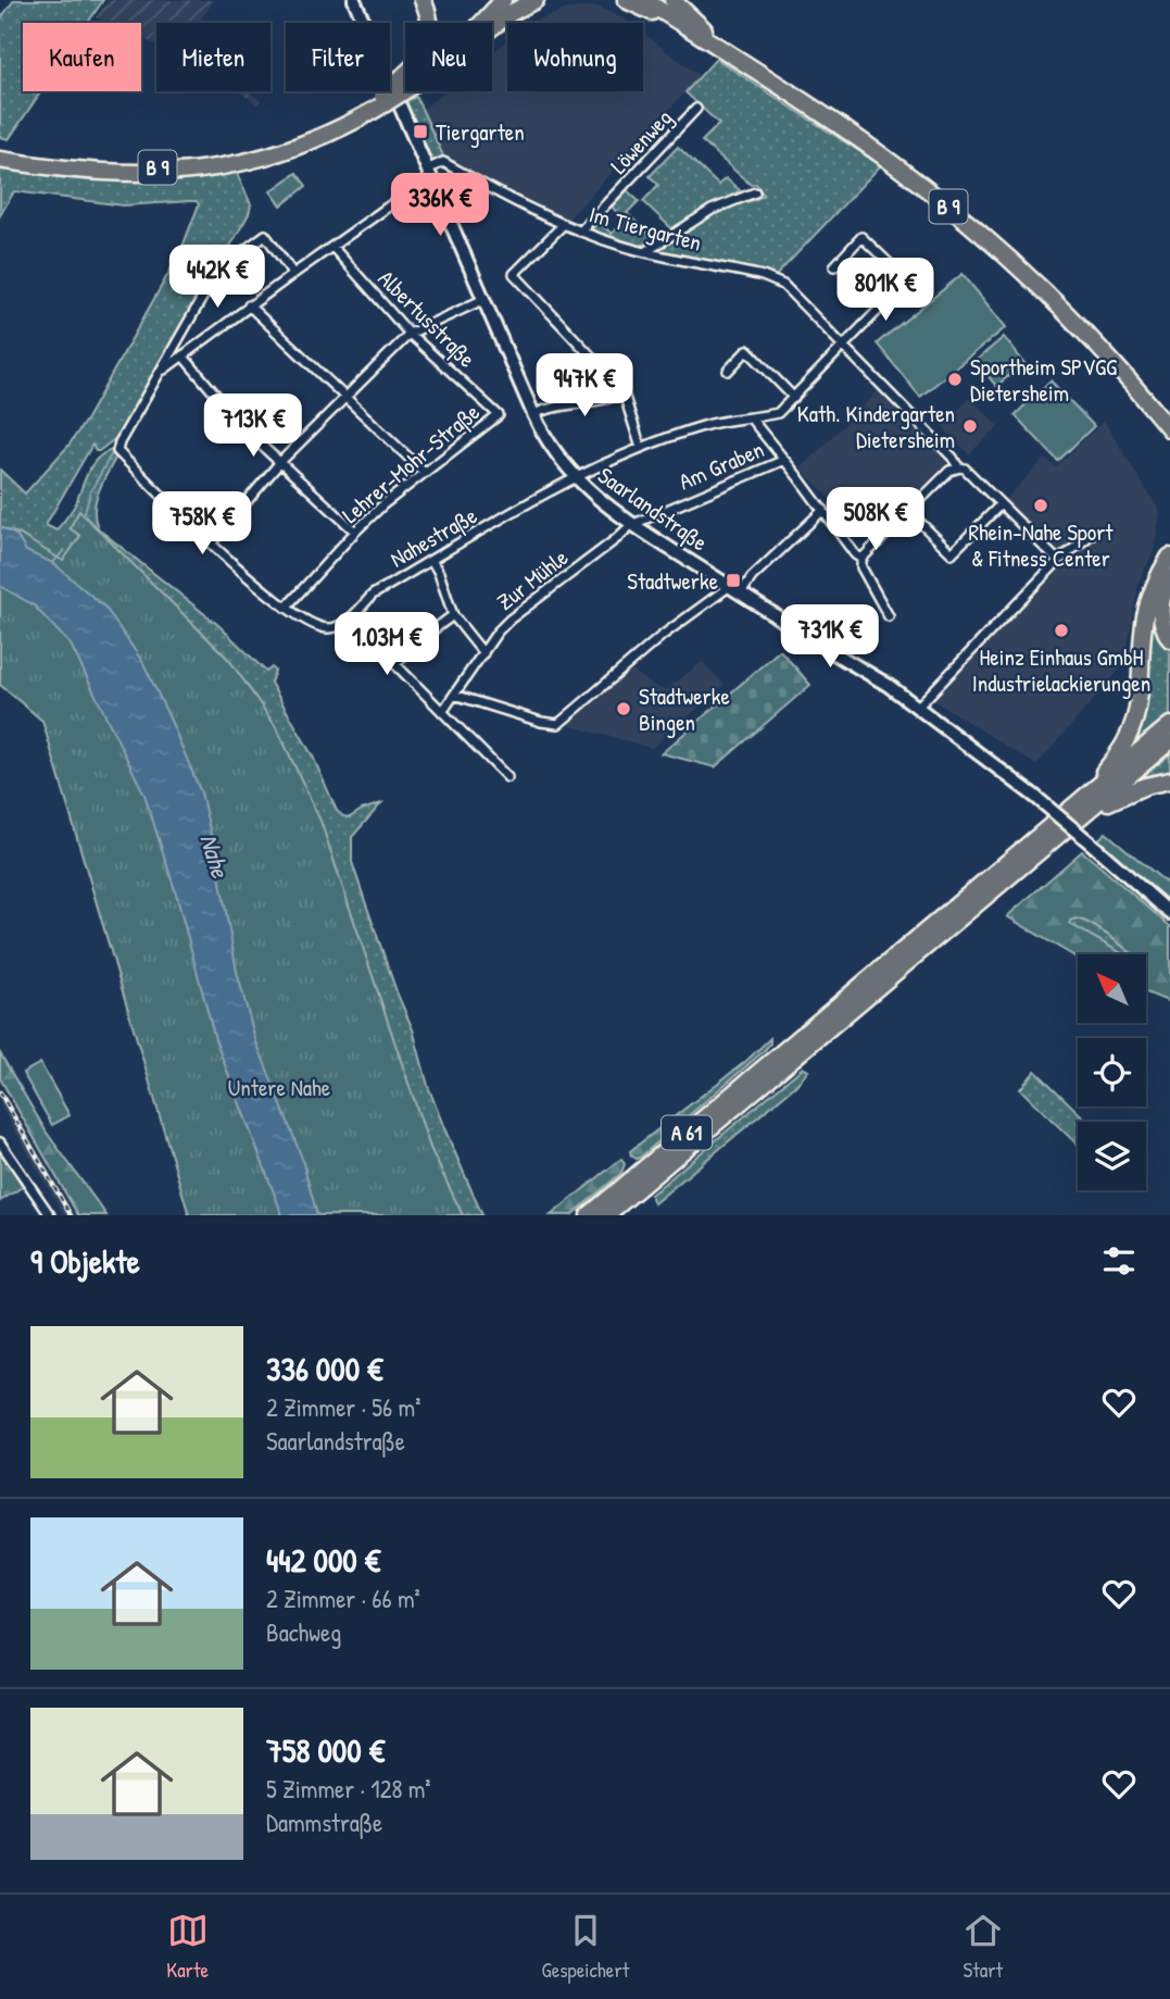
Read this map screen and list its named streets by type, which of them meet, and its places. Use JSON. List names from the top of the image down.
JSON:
{
  "streets": {
    "highway": ["B 9", "A 61"],
    "main road": ["Saarlandstraße"],
    "street": [
      "Löwenweg",
      "Im Tiergarten",
      "Albertusstraße",
      "Lehrer-Mohr-Straße",
      "Am Graben",
      "Nahestraße",
      "Zur Mühle"
    ]
  },
  "crossings": [
    ["Löwenweg", "Im Tiergarten"],
    ["Im Tiergarten", "Saarlandstraße"],
    ["Im Tiergarten", "Nahestraße"],
    ["Albertusstraße", "Lehrer-Mohr-Straße"],
    ["Am Graben", "Saarlandstraße"],
    ["Am Graben", "Zur Mühle"],
    ["Saarlandstraße", "Nahestraße"],
    ["Saarlandstraße", "Zur Mühle"]
  ],
  "water": ["Nahe"],
  "parks": ["Untere Nahe"],
  "places": {
    "transit": ["Tiergarten", "Stadtwerke"],
    "other": [
      "Sportheim SPVGG Dietersheim",
      "Kath. Kindergarten Dietersheim",
      "Rhein-Nahe Sport & Fitness Center",
      "Heinz Einhaus GmbH Industrielackierungen",
      "Stadtwerke Bingen"
    ]
  },
  "north": "top left",
  "page": {
    "chip": [
      "Kaufen",
      "Mieten",
      "Filter",
      "Neu",
      "Wohnung"
    ],
    "price": [
      "336K €",
      "442K €",
      "801K €",
      "947K €",
      "713K €",
      "508K €",
      "758K €",
      "731K €",
      "1.03M €"
    ],
    "heading": "9 Objekte",
    "list": [
      {
        "name": "336 000 €",
        "note": "2 Zimmer · 56 m² · Saarlandstraße"
      },
      {
        "name": "442 000 €",
        "note": "2 Zimmer · 66 m² · Bachweg"
      },
      {
        "name": "758 000 €",
        "note": "5 Zimmer · 128 m² · Dammstraße"
      }
    ],
    "tabs": ["Karte", "Gespeichert", "Start"]
  }
}
